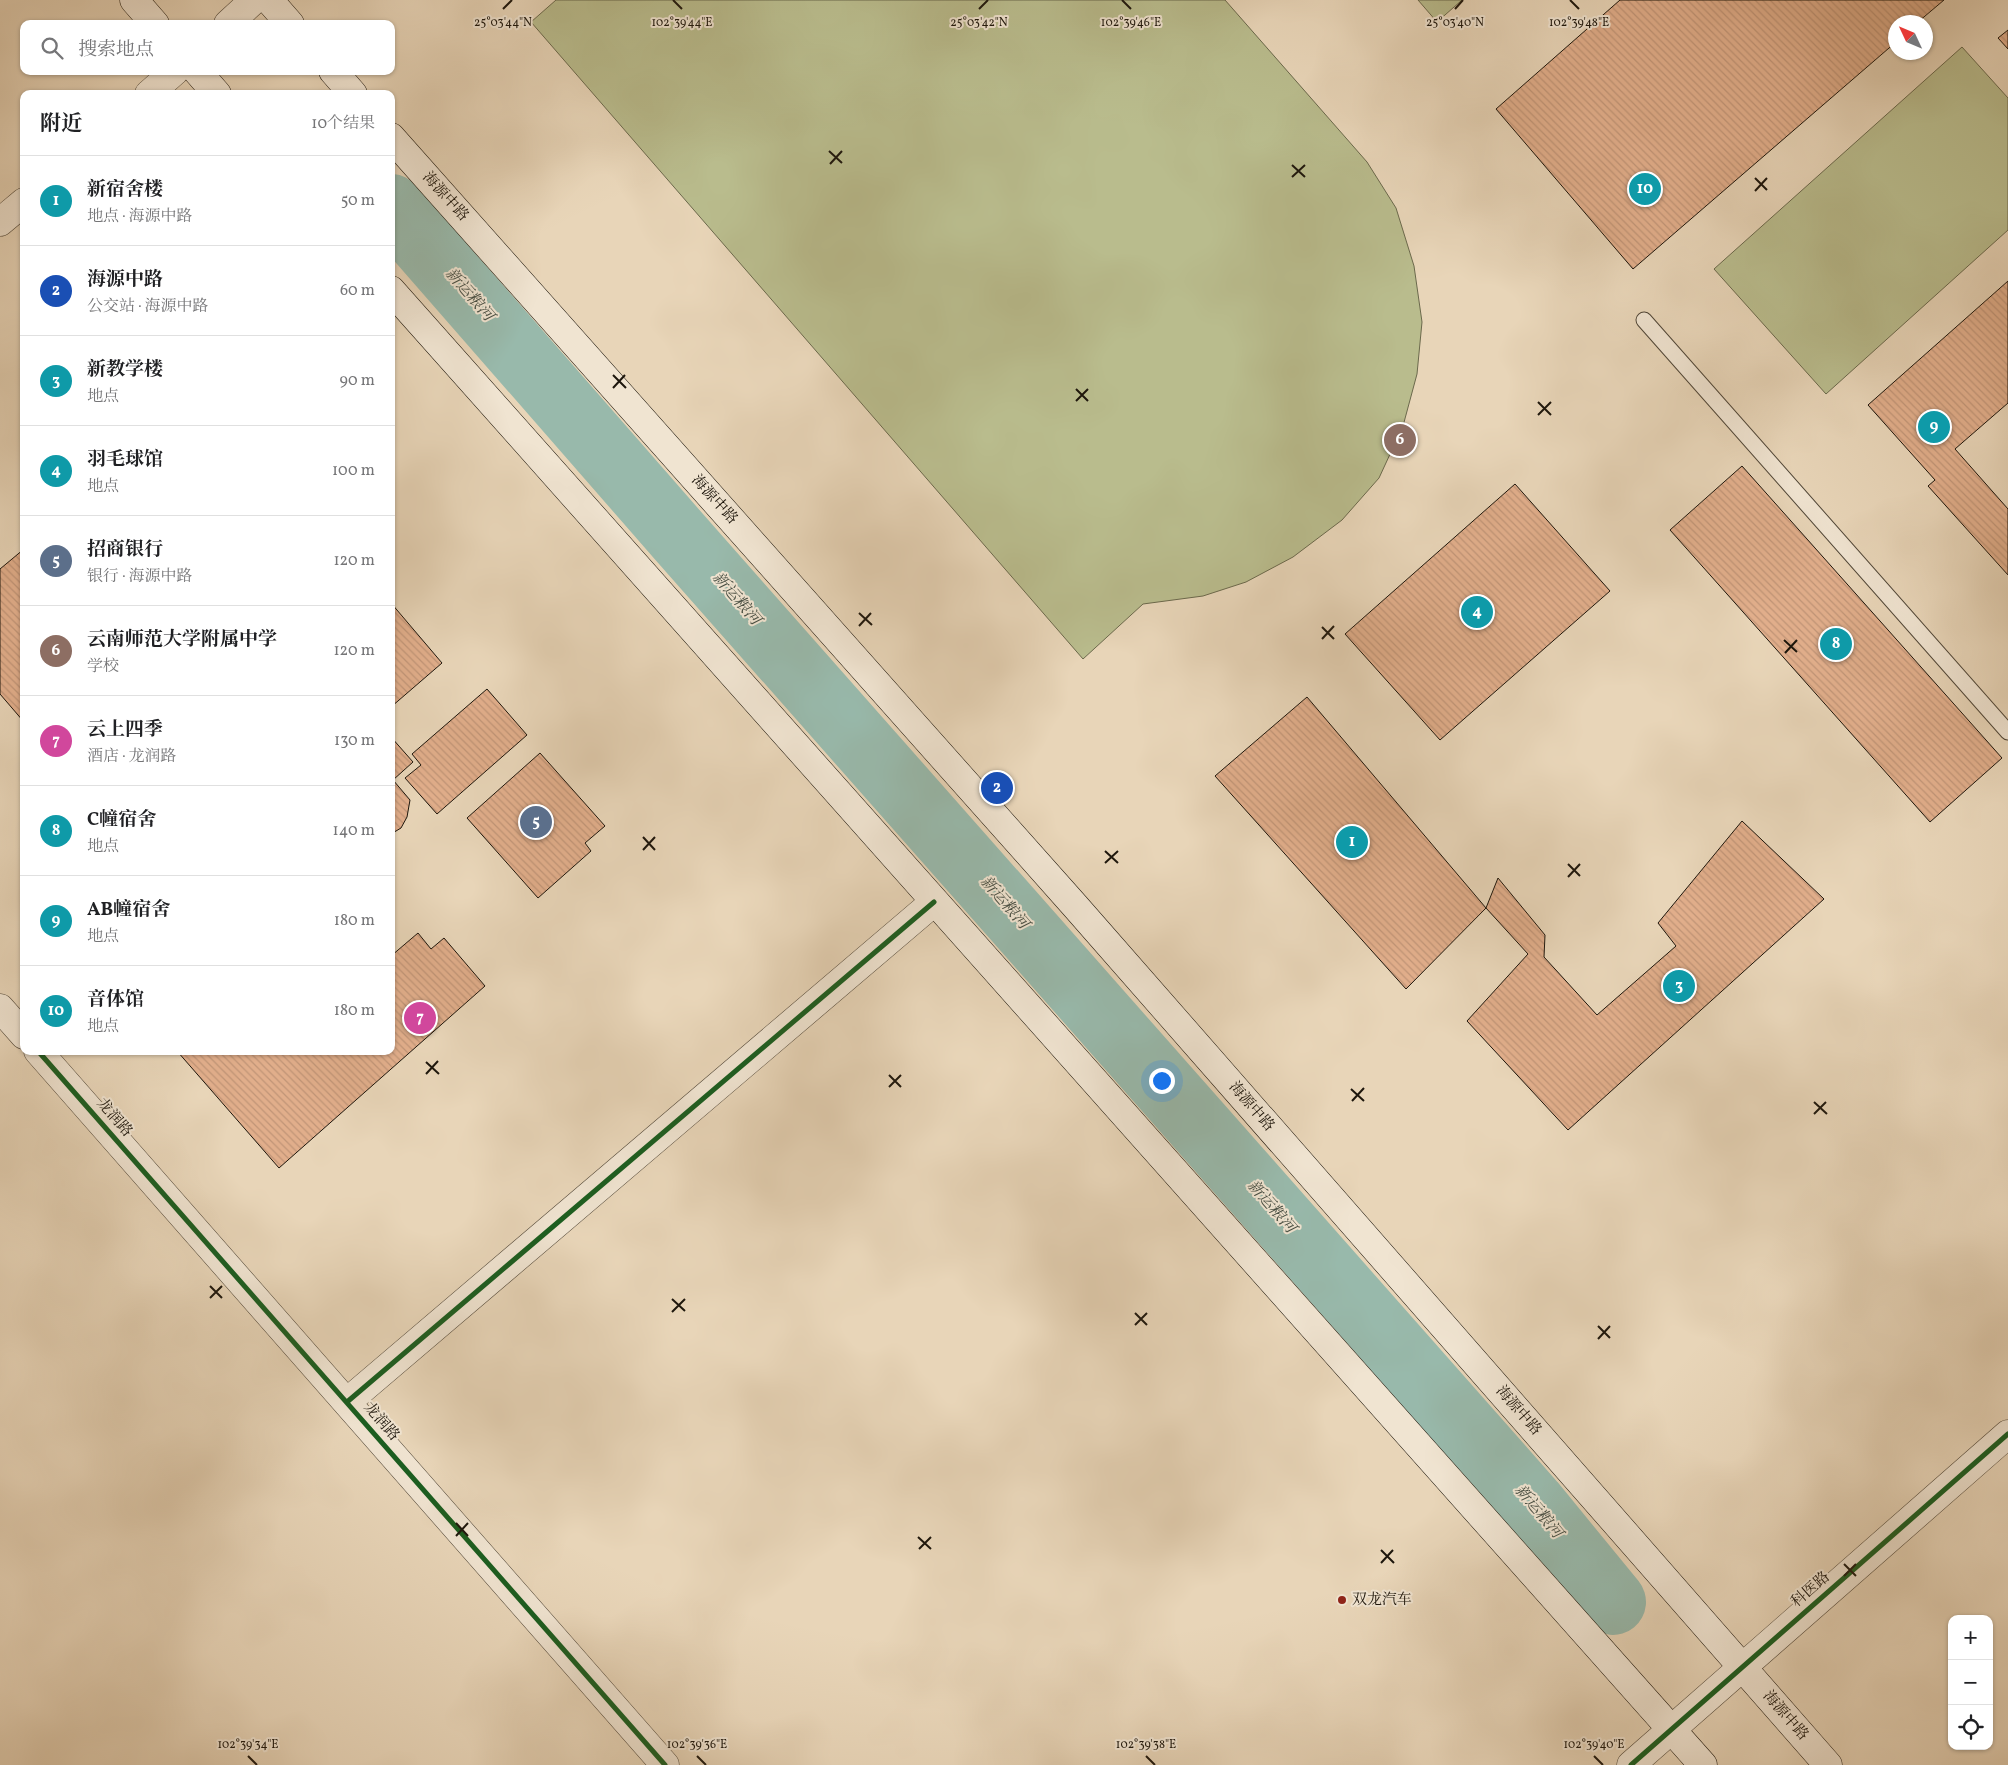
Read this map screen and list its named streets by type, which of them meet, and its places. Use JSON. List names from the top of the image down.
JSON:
{
  "streets": {
    "main road": ["海源中路", "龙润路", "科医路"]
  },
  "crossings": [
    ["海源中路", "科医路"]
  ],
  "water": ["新运粮河"],
  "places": ["双龙汽车"],
  "north": "top left",
  "page": {
    "search": "搜索地点",
    "heading": ["附近", "10个结果"],
    "list": [
      {
        "mark": "1",
        "name": "新宿舍楼",
        "note": "地点 · 海源中路",
        "value": "50 m"
      },
      {
        "mark": "2",
        "name": "海源中路",
        "note": "公交站 · 海源中路",
        "value": "60 m"
      },
      {
        "mark": "3",
        "name": "新教学楼",
        "note": "地点",
        "value": "90 m"
      },
      {
        "mark": "4",
        "name": "羽毛球馆",
        "note": "地点",
        "value": "100 m"
      },
      {
        "mark": "5",
        "name": "招商银行",
        "note": "银行 · 海源中路",
        "value": "120 m"
      },
      {
        "mark": "6",
        "name": "云南师范大学附属中学",
        "note": "学校",
        "value": "120 m"
      },
      {
        "mark": "7",
        "name": "云上四季",
        "note": "酒店 · 龙润路",
        "value": "130 m"
      },
      {
        "mark": "8",
        "name": "C幢宿舍",
        "note": "地点",
        "value": "140 m"
      },
      {
        "mark": "9",
        "name": "AB幢宿舍",
        "note": "地点",
        "value": "180 m"
      },
      {
        "mark": "10",
        "name": "音体馆",
        "note": "地点",
        "value": "180 m"
      }
    ],
    "pins": [
      "10",
      "9",
      "6",
      "4",
      "8",
      "2",
      "5",
      "1",
      "3",
      "7"
    ],
    "map_buttons": ["+", "−"]
  },
  "coordinates": [
    "102°39'46\"E",
    "102°39'48\"E",
    "102°39'44\"E",
    "25°03'44\"N",
    "25°03'42\"N",
    "25°03'40\"N",
    "102°39'34\"E",
    "102°39'36\"E",
    "102°39'38\"E",
    "102°39'40\"E"
  ]
}
